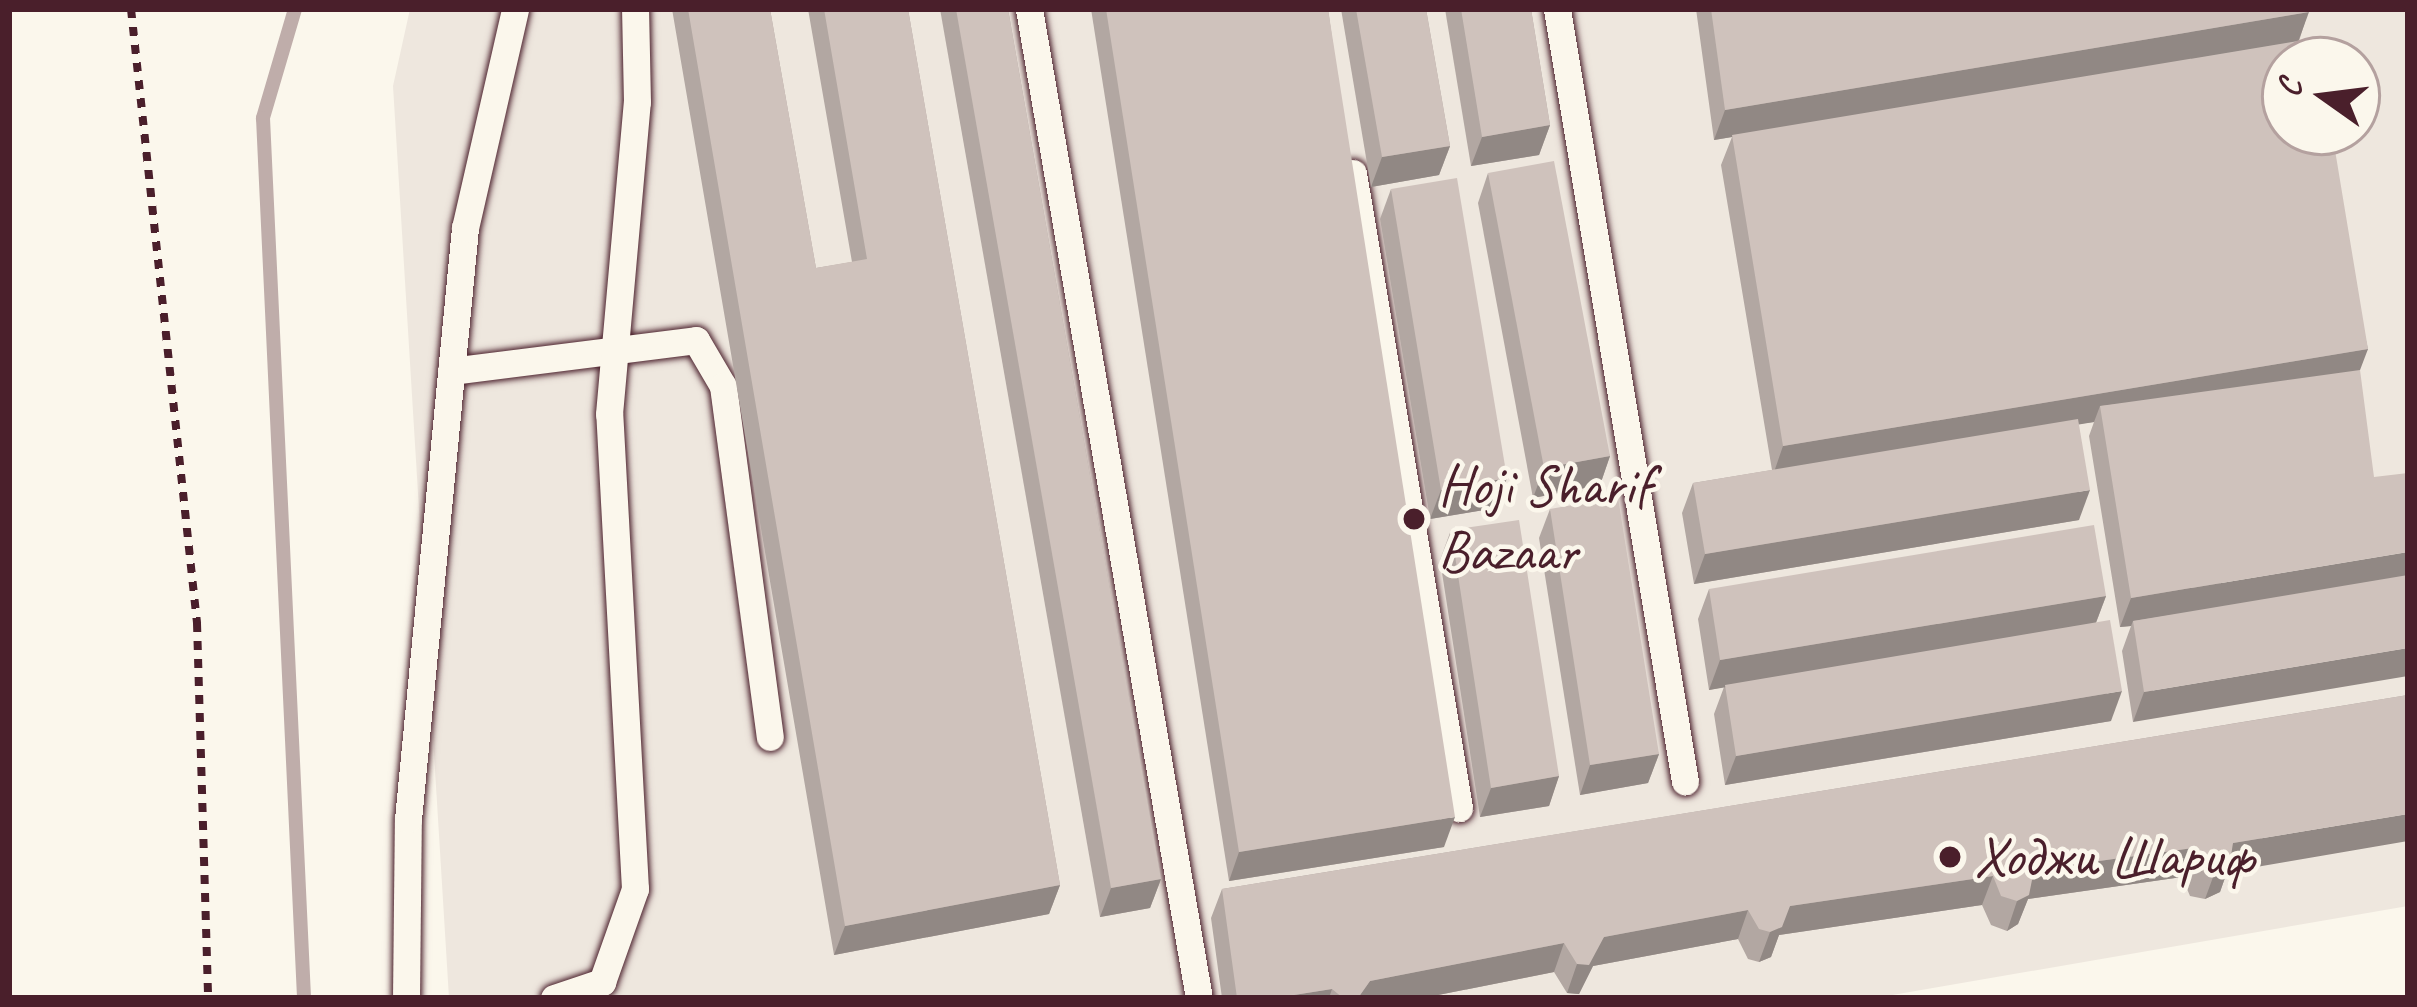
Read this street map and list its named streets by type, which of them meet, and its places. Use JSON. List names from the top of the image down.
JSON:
{
  "places": ["Hoji Sharif Bazaar", "Ходжи Шариф"],
  "north": "left"
}
